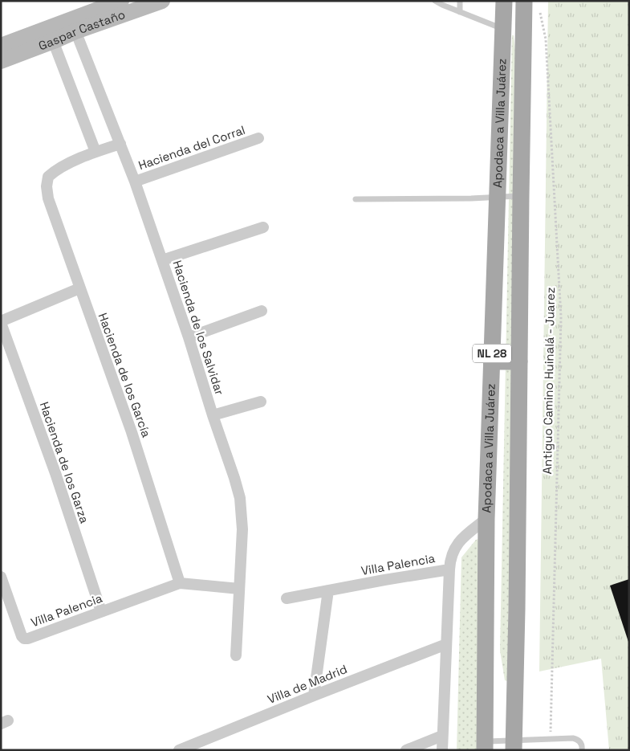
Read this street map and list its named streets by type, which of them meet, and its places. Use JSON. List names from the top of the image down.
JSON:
{
  "streets": {
    "main road": ["Gaspar Castaño", "Apodaca a Villa Juárez", "NL 28"],
    "street": [
      "Hacienda del Corral",
      "Hacienda de los Salvidar",
      "Hacienda de los García",
      "Hacienda de los Garza",
      "Villa Palencia",
      "Villa de Madrid"
    ],
    "path": ["Antiguo Camino Huinalá - Juarez"]
  },
  "crossings": [
    ["Gaspar Castaño", "Hacienda de los Salvidar"],
    ["Apodaca a Villa Juárez", "Antiguo Camino Huinalá - Juarez"],
    ["Apodaca a Villa Juárez", "Villa Palencia"],
    ["Hacienda del Corral", "Hacienda de los Salvidar"],
    ["Hacienda de los Salvidar", "Villa Palencia"],
    ["Hacienda de los García", "Villa Palencia"],
    ["Hacienda de los Garza", "Villa Palencia"]
  ]
}
